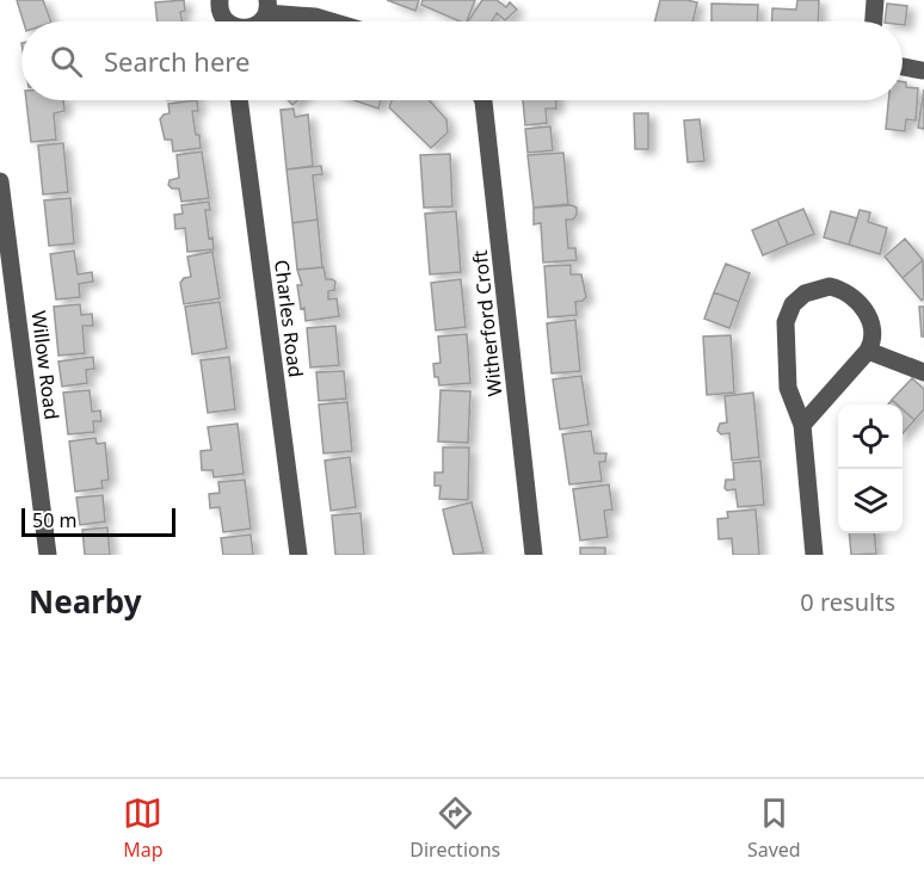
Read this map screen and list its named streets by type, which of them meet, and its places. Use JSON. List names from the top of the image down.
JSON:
{
  "streets": {
    "street": ["Charles Road", "Witherford Croft", "Willow Road"]
  },
  "scale_bar": "50 m",
  "page": {
    "search": "Search here",
    "scale": "50 m",
    "heading": ["Nearby", "0 results"],
    "nav": ["Map", "Directions", "Saved"]
  }
}
